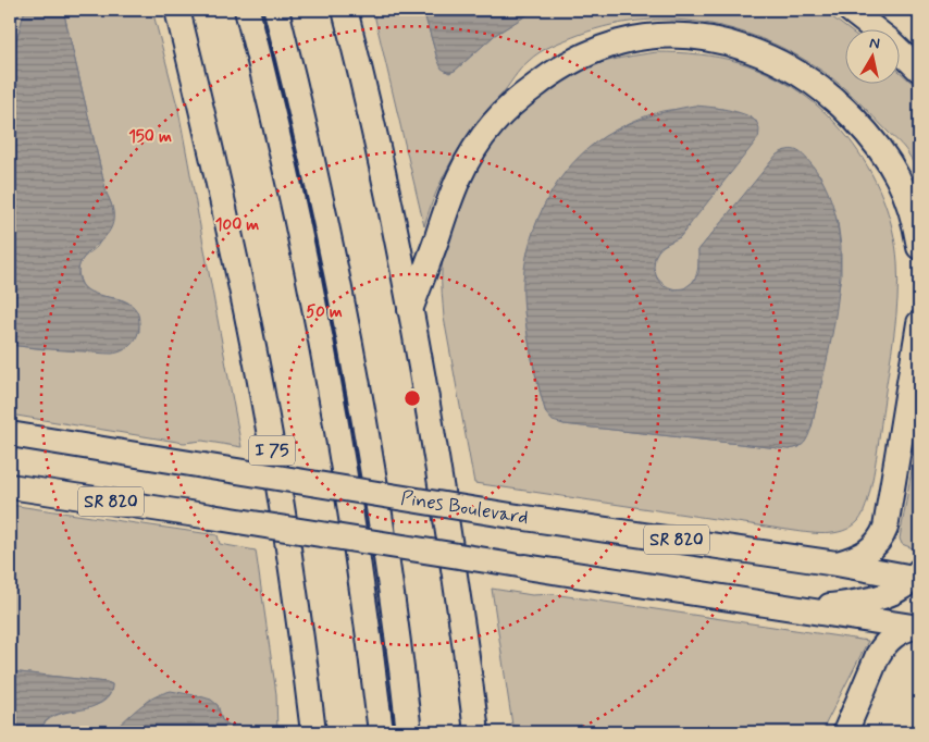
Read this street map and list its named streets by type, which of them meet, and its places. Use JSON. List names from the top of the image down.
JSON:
{
  "streets": {
    "highway": ["I 75", "SR 820", "Pines Boulevard"]
  },
  "north": "top",
  "rings": ["150 m", "100 m", "50 m"]
}
